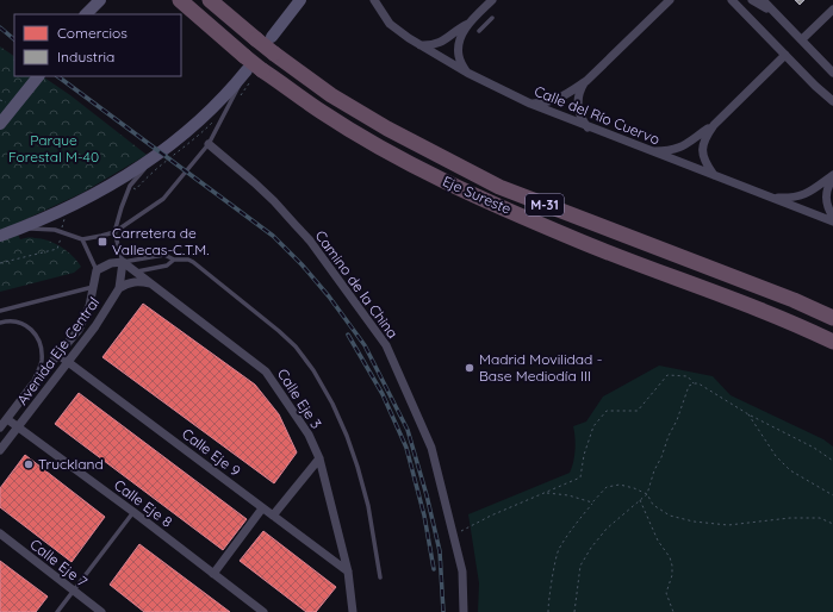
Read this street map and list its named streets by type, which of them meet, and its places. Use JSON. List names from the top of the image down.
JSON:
{
  "streets": {
    "highway": ["Eje Sureste", "M-31"],
    "street": [
      "Calle del Río Cuervo",
      "Camino de la China",
      "Avenida Eje Central",
      "Calle Eje 3",
      "Calle Eje 9",
      "Calle Eje 8",
      "Calle Eje 7"
    ]
  },
  "crossings": [
    ["Avenida Eje Central", "Calle Eje 9"],
    ["Avenida Eje Central", "Calle Eje 8"],
    ["Calle Eje 3", "Calle Eje 9"]
  ],
  "parks": ["Parque Forestal M-40"],
  "places": {
    "transit": ["Carretera de Vallecas-C.T.M."],
    "other": ["Madrid Movilidad - Base Mediodía III", "Truckland"]
  },
  "legend": ["Comercios", "Industria"]
}
